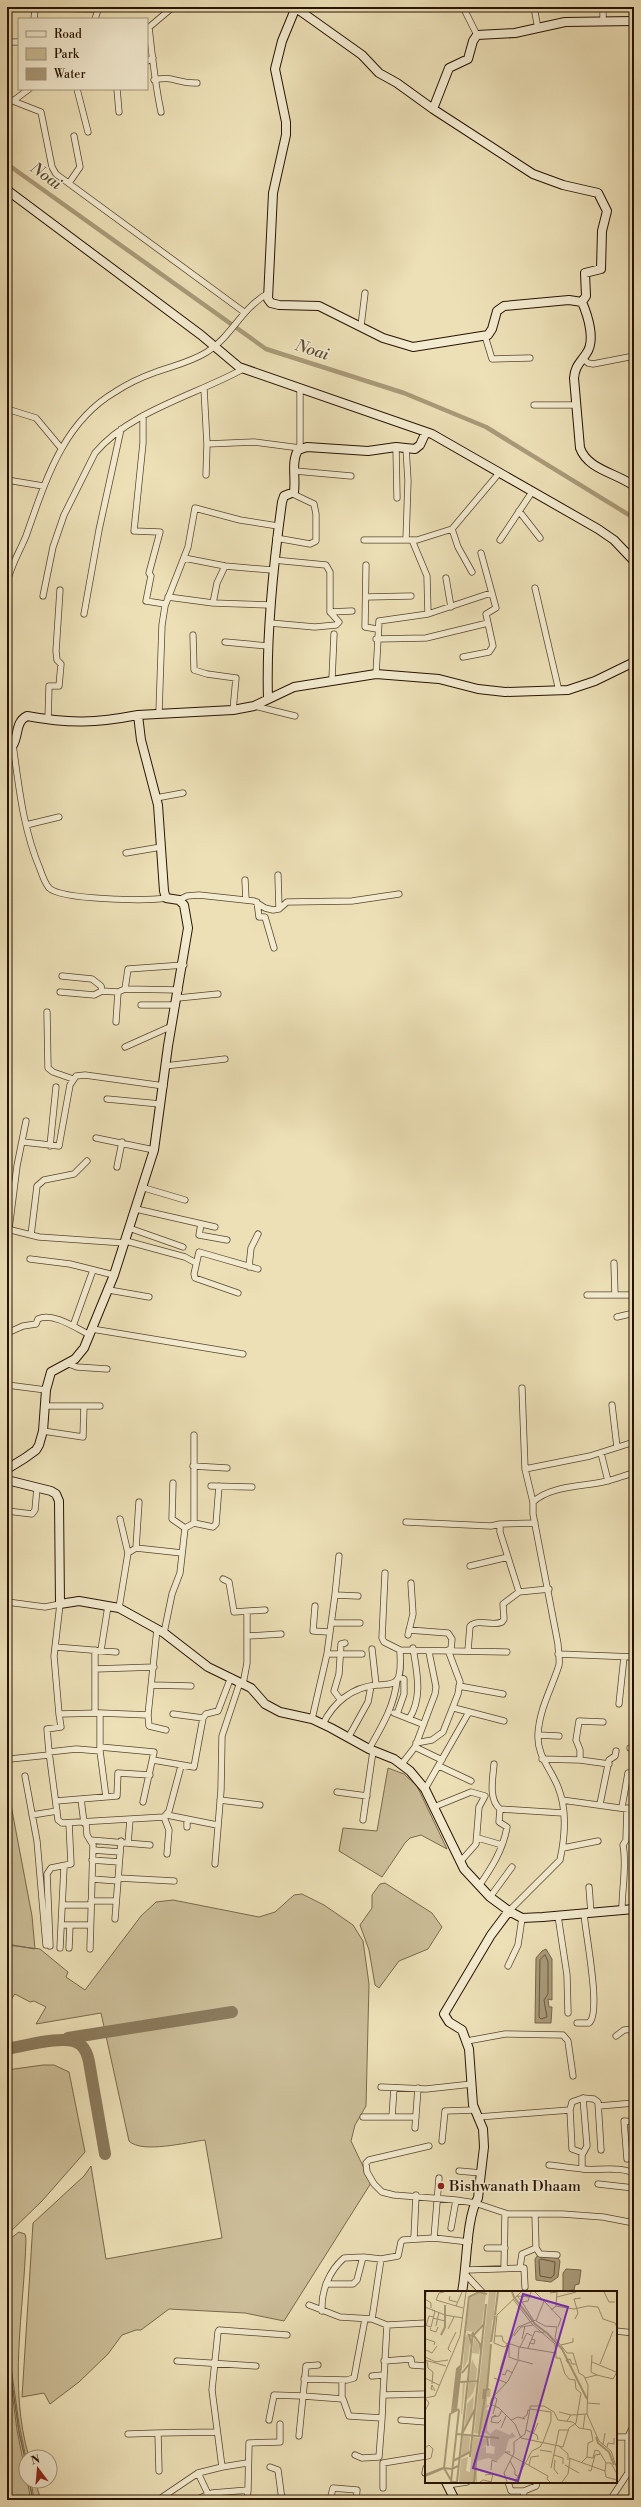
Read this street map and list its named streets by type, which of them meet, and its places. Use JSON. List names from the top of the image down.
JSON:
{
  "water": ["Noai"],
  "places": ["Bishwanath Dhaam"],
  "legend": ["Road", "Park", "Water"],
  "north": "top"
}
